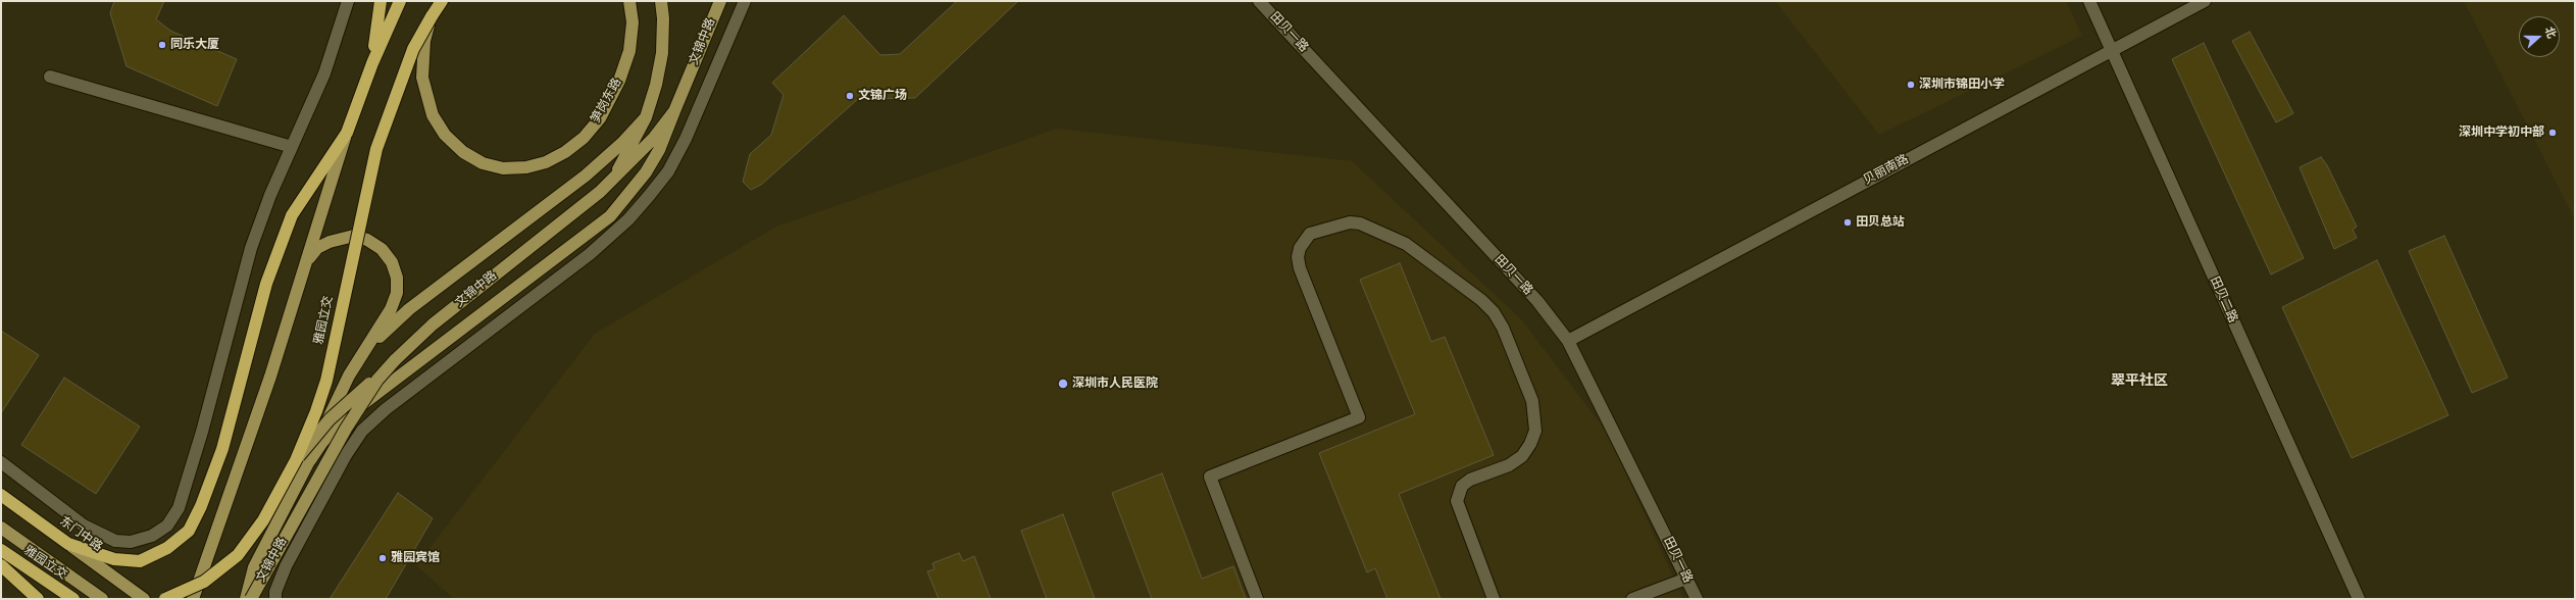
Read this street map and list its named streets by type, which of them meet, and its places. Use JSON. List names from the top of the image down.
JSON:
{
  "streets": {
    "highway": ["雅园立交", "东门中路"],
    "main road": ["文锦中路", "笋岗东路"],
    "street": ["田贝一路", "贝丽南路", "田贝二路"]
  },
  "crossings": [
    ["田贝一路", "贝丽南路"],
    ["笋岗东路", "雅园立交"],
    ["贝丽南路", "田贝二路"]
  ],
  "districts": ["翠平社区"],
  "places": [
    "同乐大厦",
    "深圳市锦田小学",
    "文锦广场",
    "深圳中学初中部",
    "田贝总站",
    "深圳市人民医院",
    "雅园宾馆"
  ],
  "north": "right"
}
